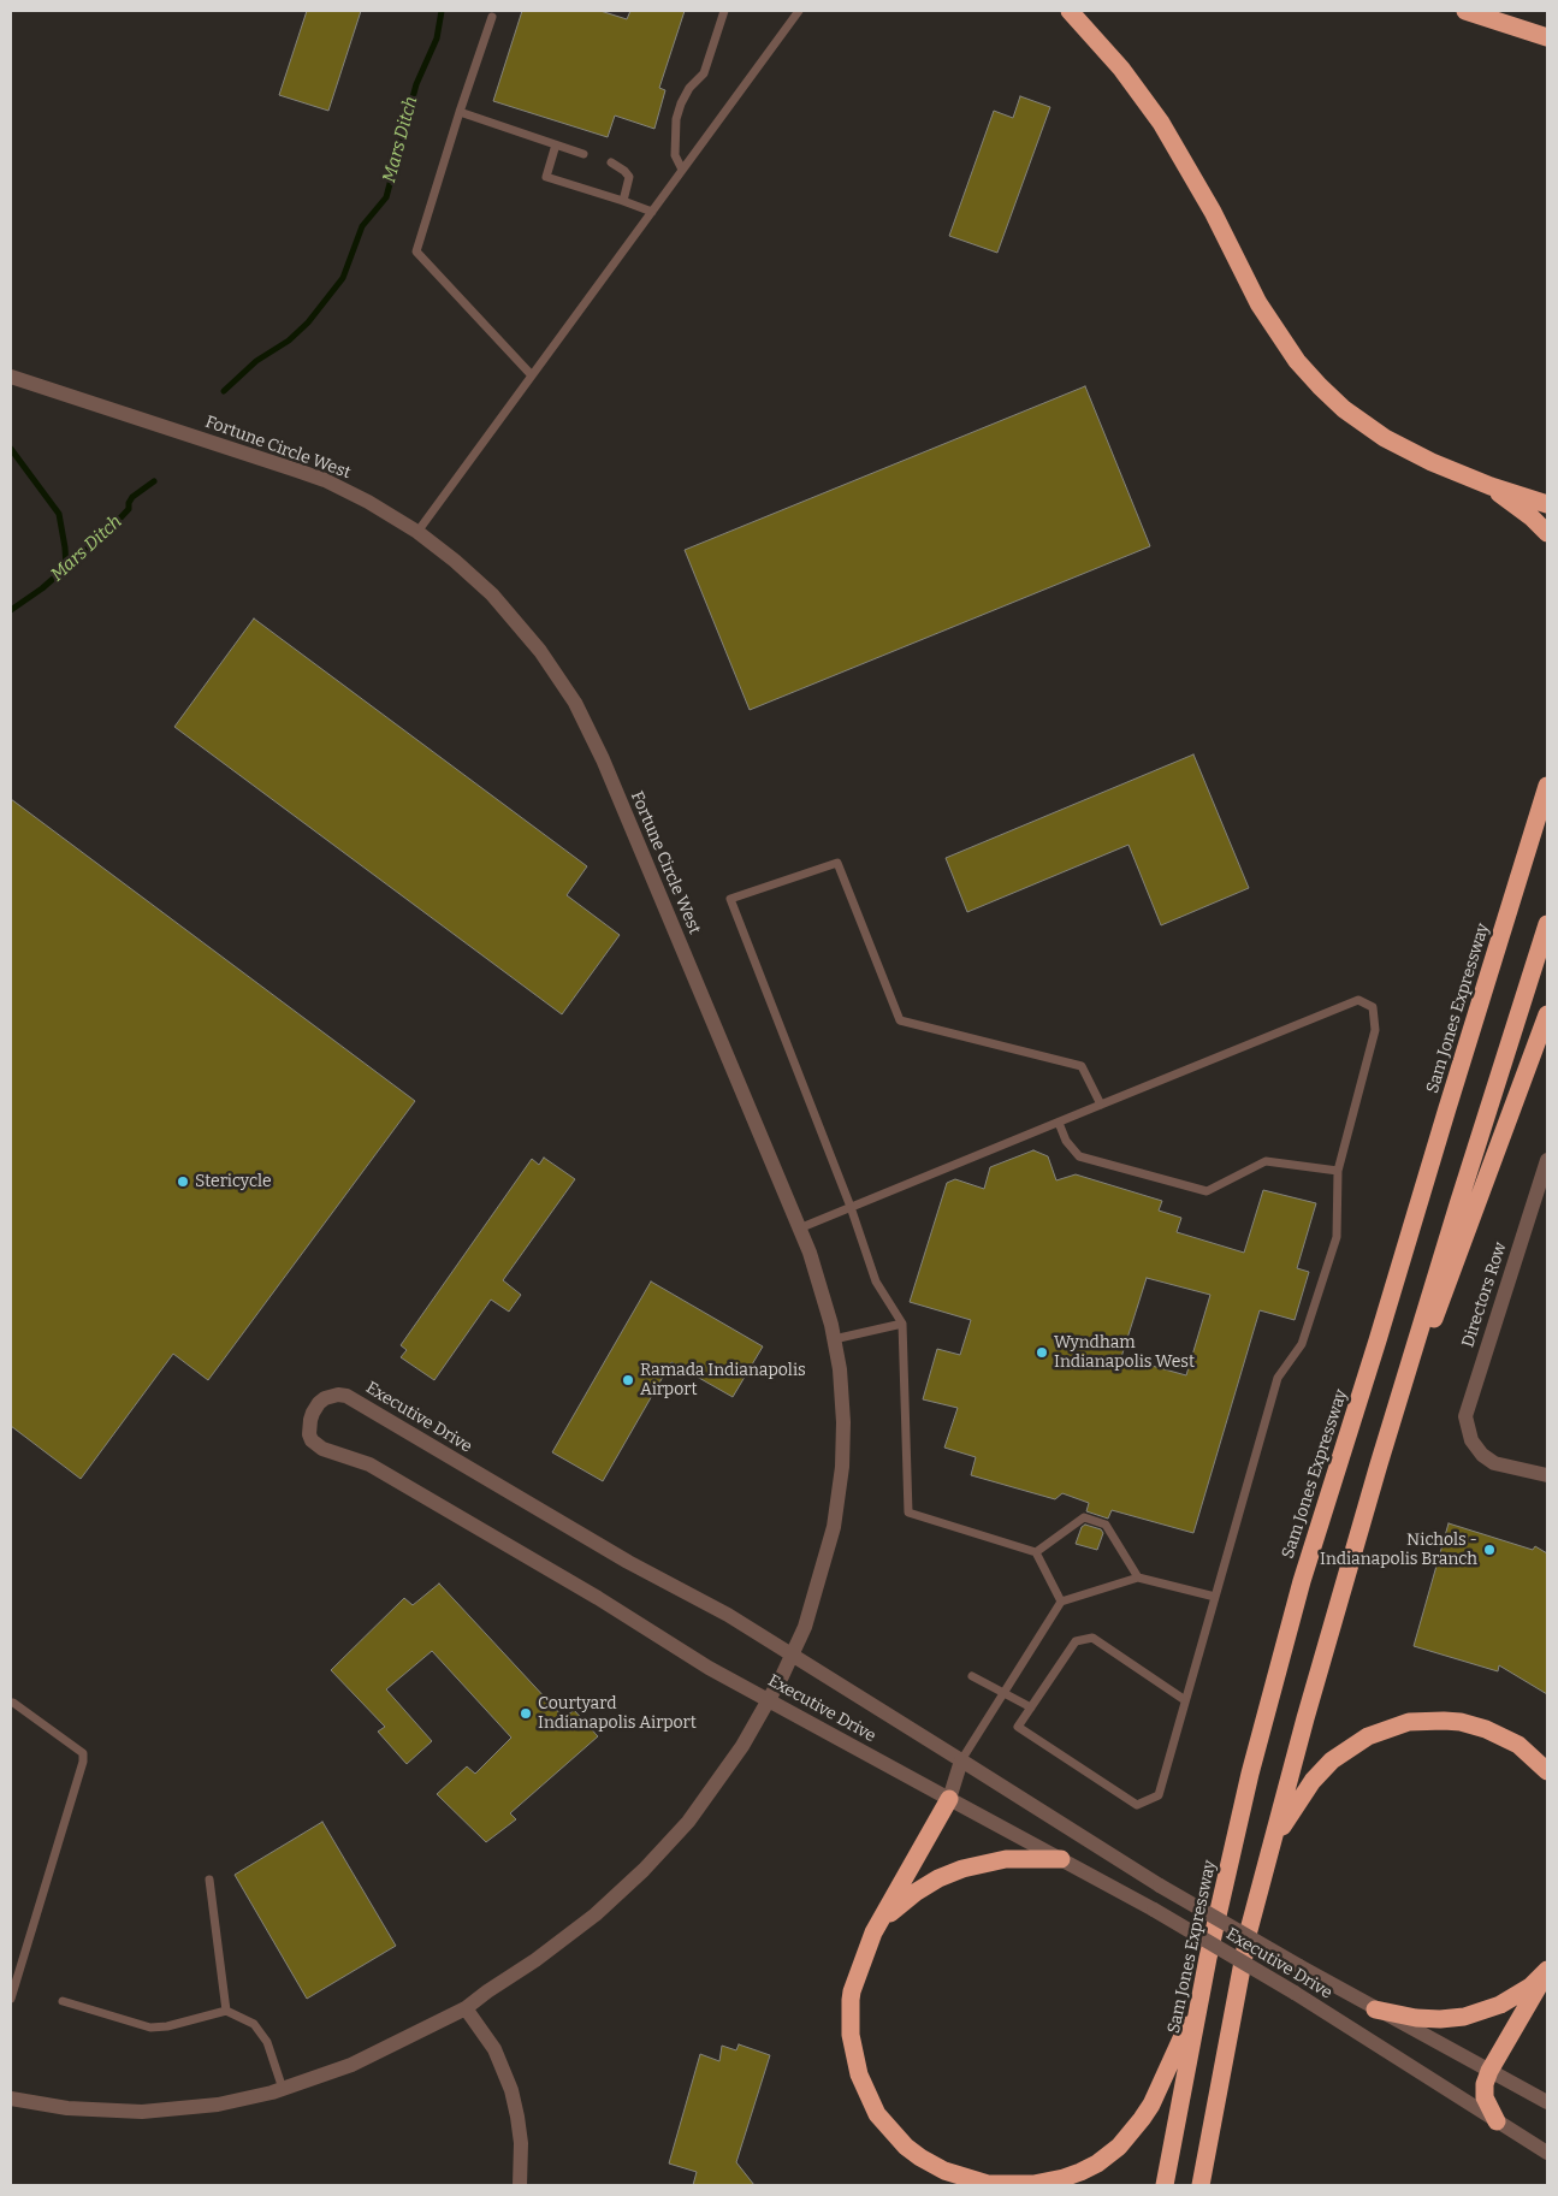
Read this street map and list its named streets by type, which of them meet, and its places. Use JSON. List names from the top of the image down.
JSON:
{
  "streets": {
    "highway": ["Sam Jones Expressway"],
    "street": ["Fortune Circle West", "Directors Row", "Executive Drive"]
  },
  "crossings": [
    ["Fortune Circle West", "Executive Drive"]
  ],
  "water": ["Mars Ditch"],
  "places": [
    "Stericycle",
    "Wyndham Indianapolis West",
    "Ramada Indianapolis Airport",
    "Nichols - Indianapolis Branch",
    "Courtyard Indianapolis Airport"
  ]
}
